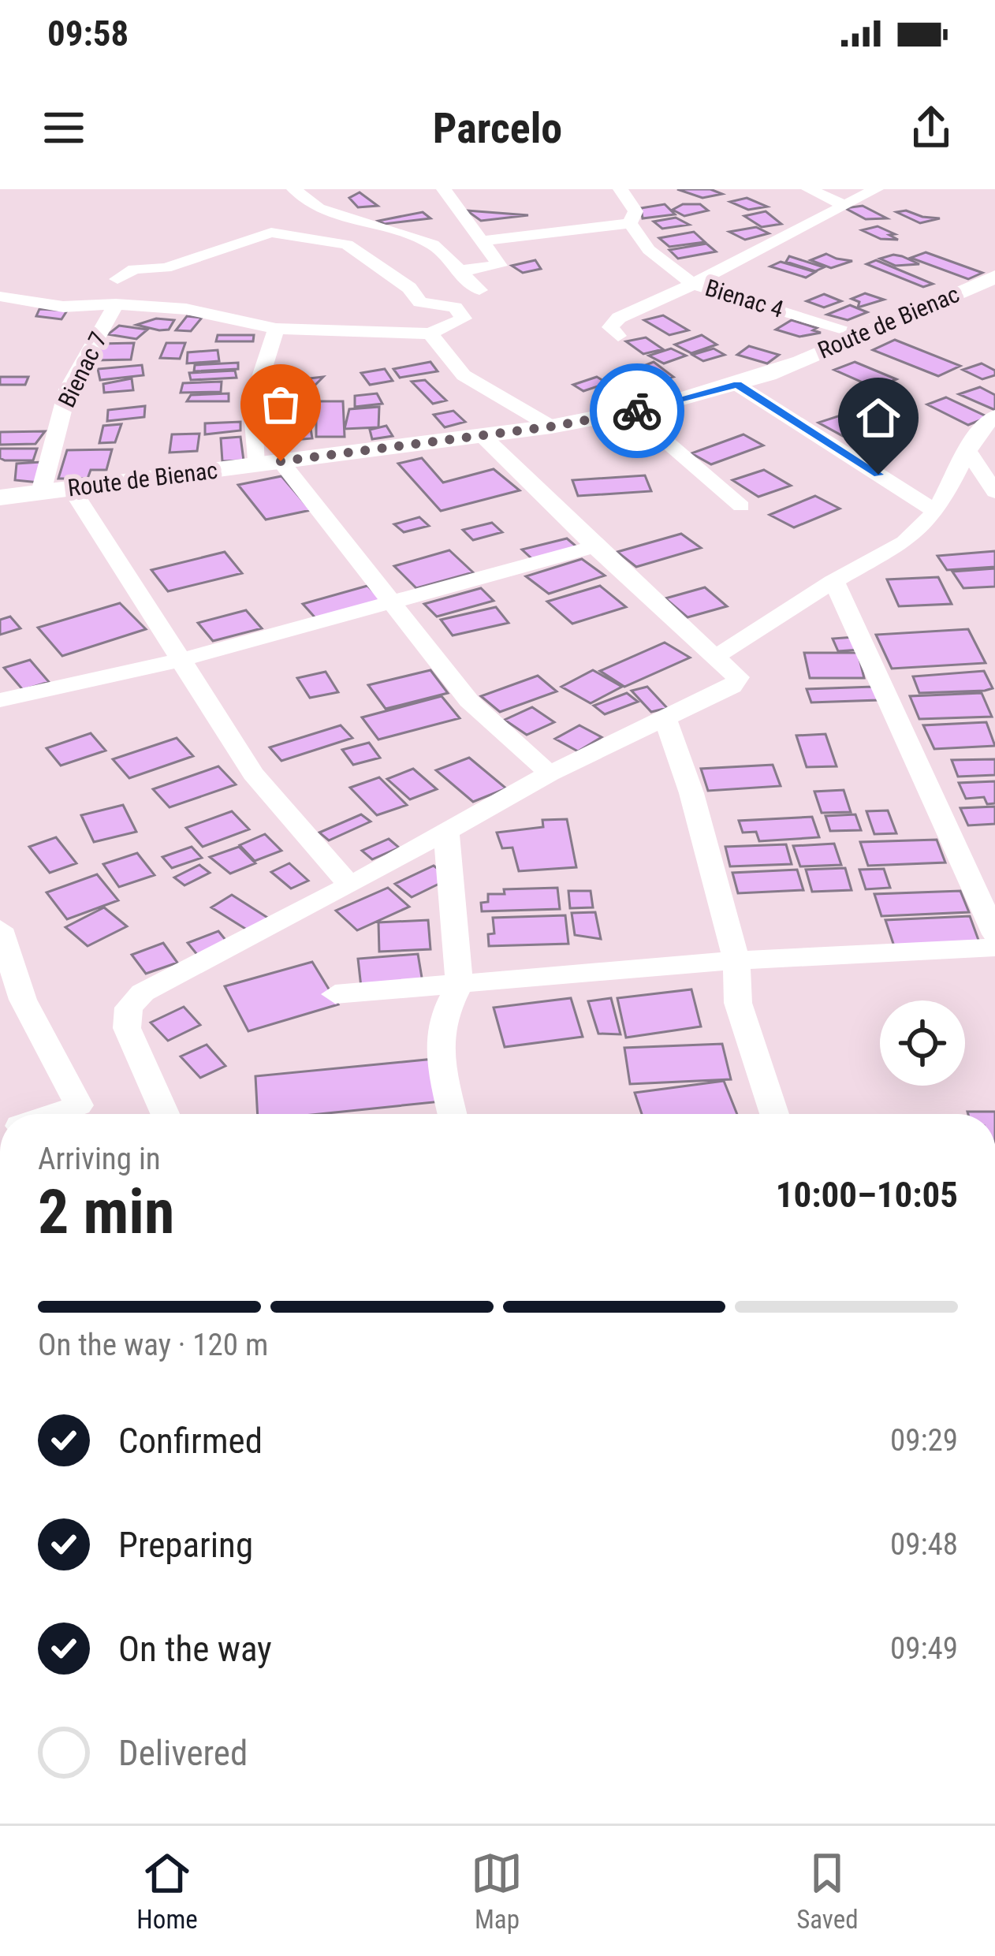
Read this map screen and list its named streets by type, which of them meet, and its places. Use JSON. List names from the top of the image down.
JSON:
{
  "streets": {
    "main road": ["Route de Bienac"],
    "street": ["Bienac 4", "Bienac 7"]
  },
  "crossings": [
    ["Bienac 4", "Route de Bienac"],
    ["Route de Bienac", "Bienac 7"]
  ],
  "page": {
    "status": "09:58",
    "header": "Parcelo",
    "heading": ["2 min", "Arriving in", "10:00–10:05"],
    "bar": "On the way · 120 m",
    "list": [
      ["Confirmed", "09:29"],
      ["Preparing", "09:48"],
      ["On the way", "09:49"],
      "Delivered"
    ],
    "tabs": ["Home", "Map", "Saved"]
  }
}
